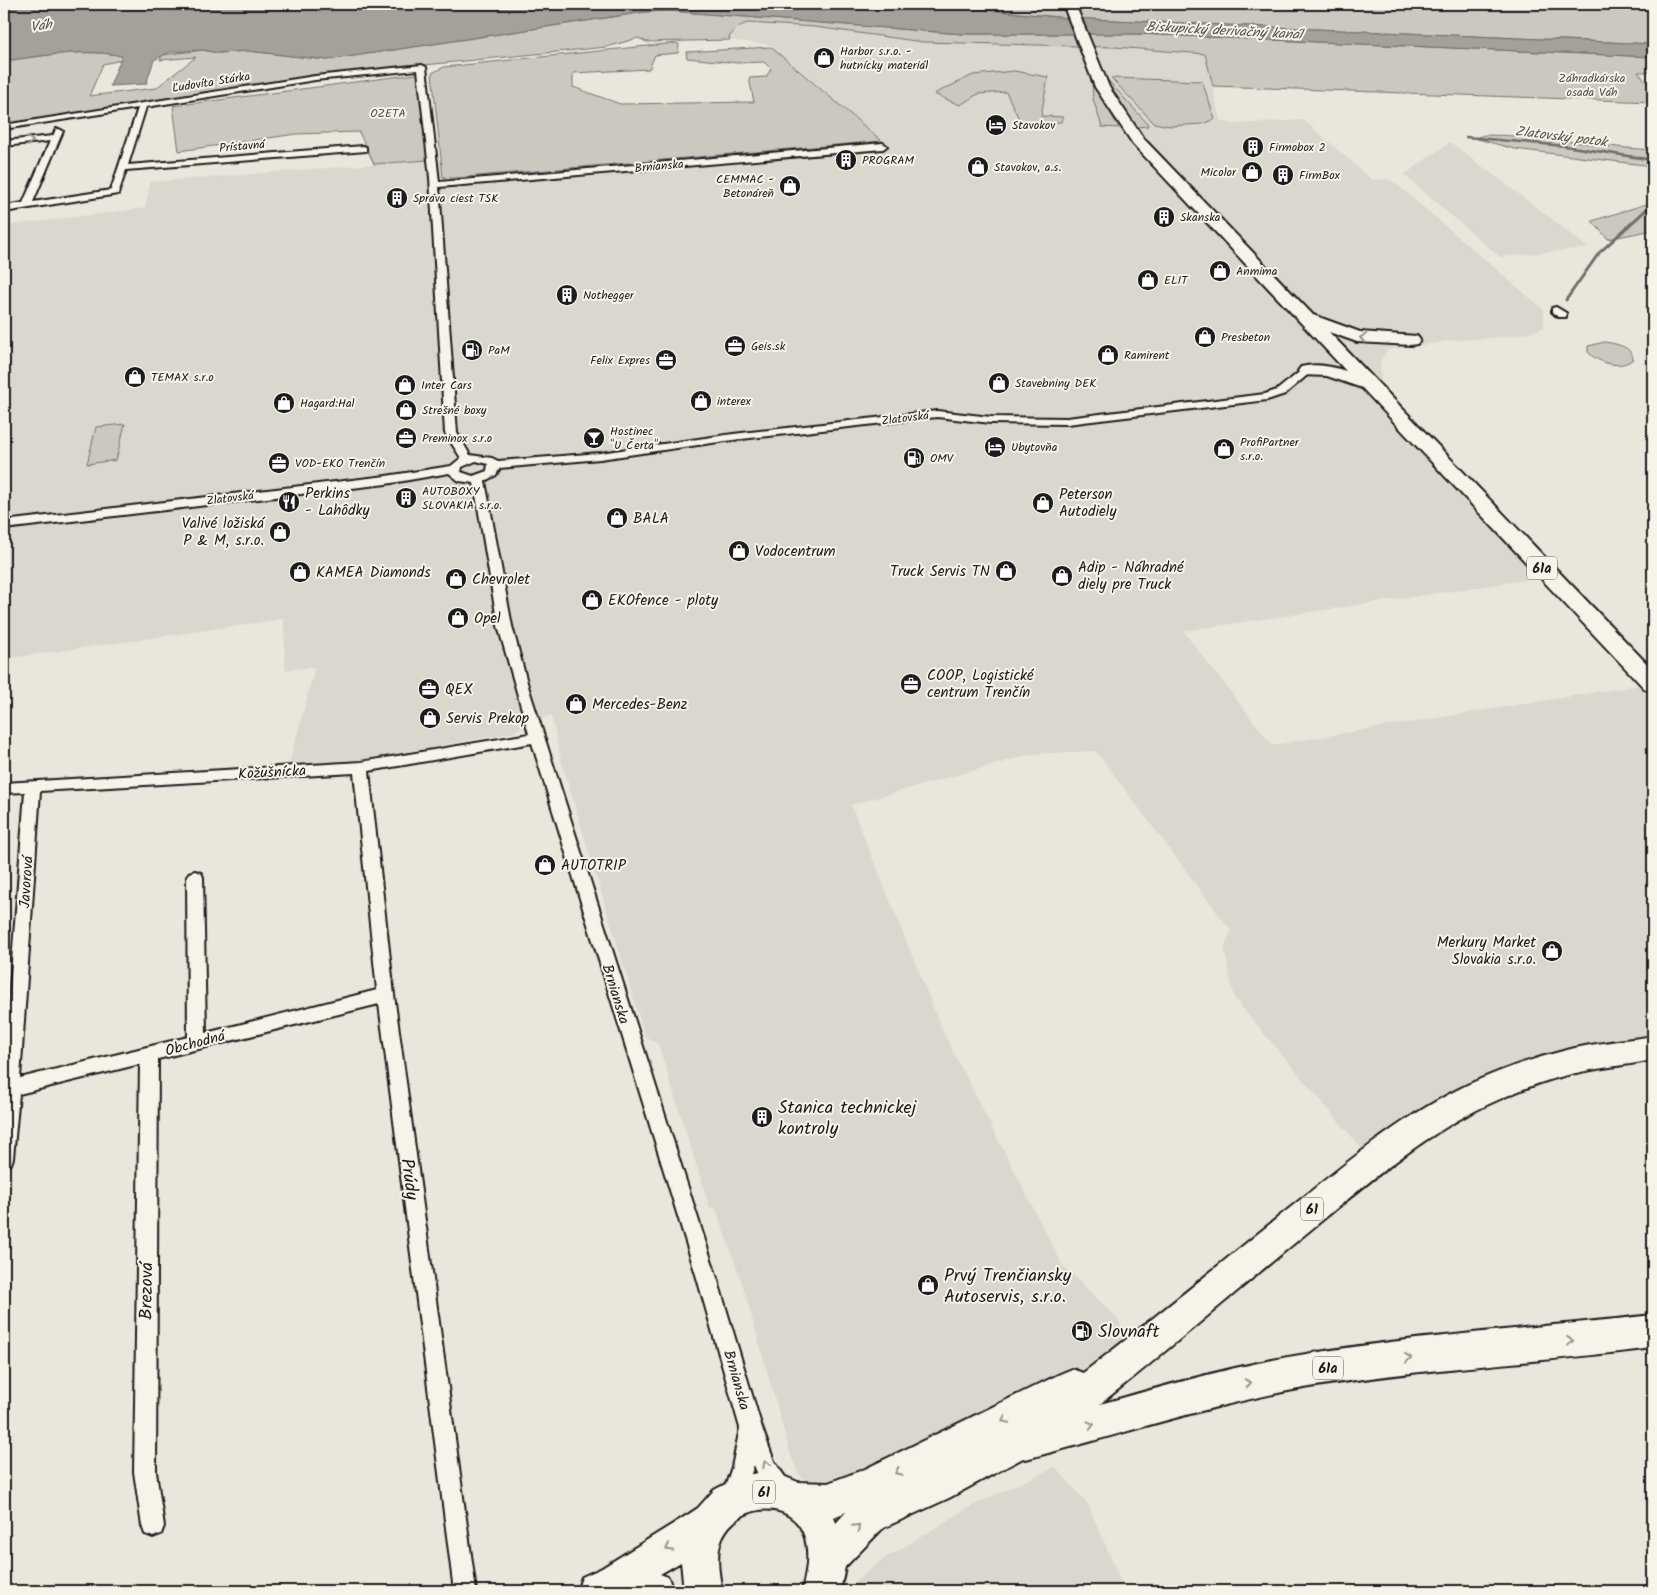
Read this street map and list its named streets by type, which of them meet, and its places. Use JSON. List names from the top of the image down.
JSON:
{
  "streets": {
    "main road": ["61a", "61"],
    "street": [
      "Ľudovíta Stárka",
      "Prístavná",
      "Brnianska",
      "Zlatovská",
      "Kožušnícka",
      "Javorová",
      "Obchodná",
      "Prúdy",
      "Brezová"
    ]
  },
  "crossings": [
    ["Ľudovíta Stárka", "Brnianska"],
    ["Brnianska", "Kožušnícka"],
    ["Brnianska", "61"],
    ["61a", "61"],
    ["Kožušnícka", "Javorová"],
    ["Kožušnícka", "Prúdy"],
    ["Javorová", "Obchodná"],
    ["Obchodná", "Prúdy"],
    ["Obchodná", "Brezová"]
  ],
  "water": ["Váh", "Biskupický derivačný kanál", "Zlatovský potok"],
  "parks": ["Záhradkárska osada Váh", "OZETA"],
  "places": {
    "shop": [
      "Harbor s.r.o. - hutnícky materiál",
      "Stavokov, a.s.",
      "Micolor",
      "CEMMAC - Betonáreň",
      "Anmima",
      "ELIT",
      "Presbeton",
      "Ramirent",
      "TEMAX s.r.o",
      "Stavebniny DEK",
      "Inter Cars",
      "interex",
      "Hagard:Hal",
      "Strešné boxy",
      "ProfiPartner s.r.o.",
      "Peterson Autodiely",
      "BALA",
      "Valivé ložiská P & M, s.r.o.",
      "Vodocentrum",
      "Truck Servis TN",
      "KAMEA Diamonds",
      "Adip - Náhradné diely pre Truck",
      "Chevrolet",
      "EKOfence - ploty",
      "Opel",
      "Mercedes-Benz",
      "Servis Prekop",
      "AUTOTRIP",
      "Merkury Market Slovakia s.r.o.",
      "Prvý Trenčiansky Autoservis, s.r.o."
    ],
    "hotel": ["Stavokov", "Ubytovňa"],
    "building": [
      "Firmobox 2",
      "PROGRAM",
      "FirmBox",
      "Správa ciest TSK",
      "Skanska",
      "Nothegger",
      "AUTOBOXY SLOVAKIA s.r.o.",
      "Stanica technickej kontroly"
    ],
    "office": [
      "Geis.sk",
      "Felix Expres",
      "Preminox s.r.o",
      "VOD-EKO Trenčín",
      "COOP, Logistické centrum Trenčín",
      "QEX"
    ],
    "fuel station": ["PaM", "OMV", "Slovnaft"],
    "bar": ["Hostinec \"U Čerta\""],
    "restaurant": ["Perkins - Lahôdky"]
  }
}
